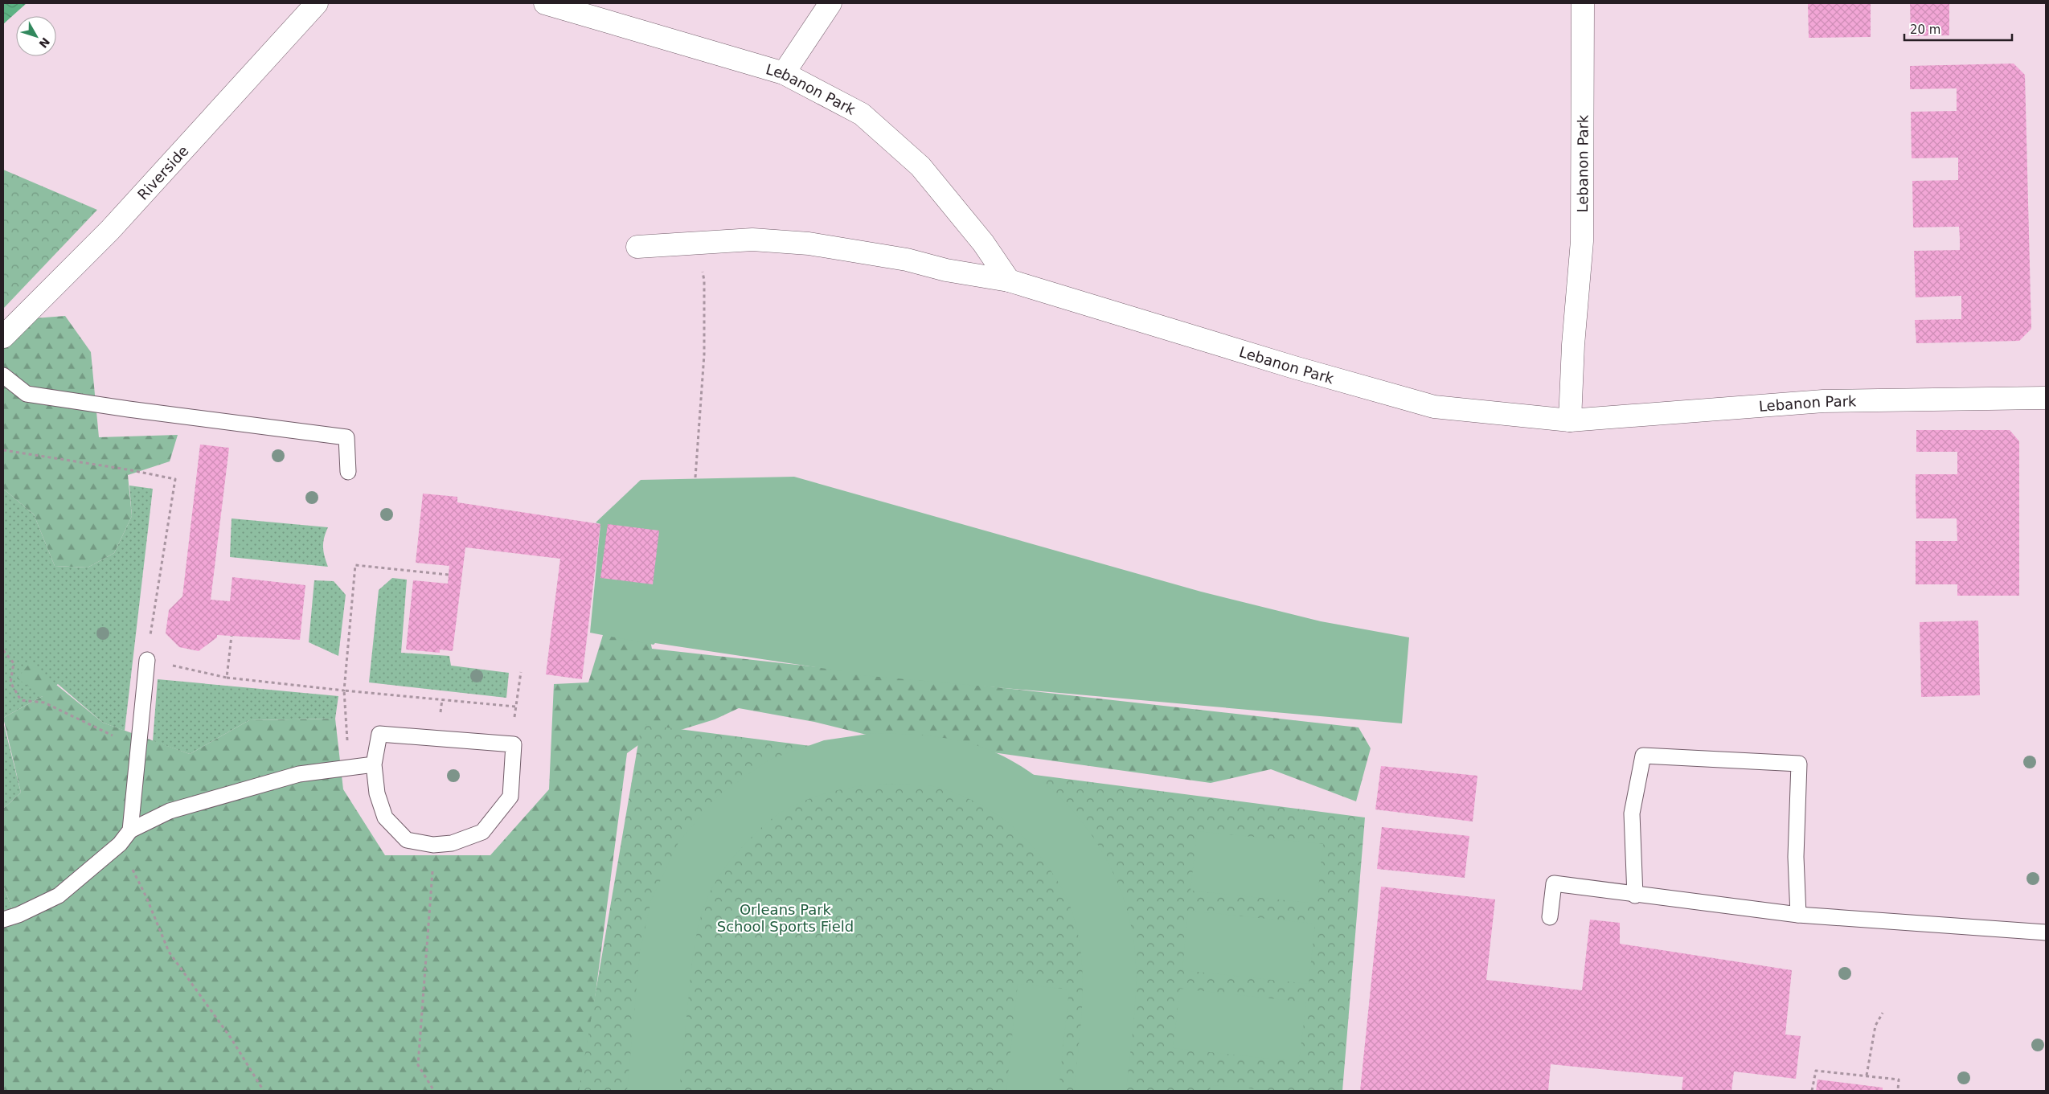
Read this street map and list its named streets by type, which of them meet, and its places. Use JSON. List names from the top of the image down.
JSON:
{
  "streets": {
    "street": ["Lebanon Park", "Riverside"]
  },
  "parks": ["Orleans Park School Sports Field"],
  "scale_bar": "20 m",
  "north": "bottom right"
}
